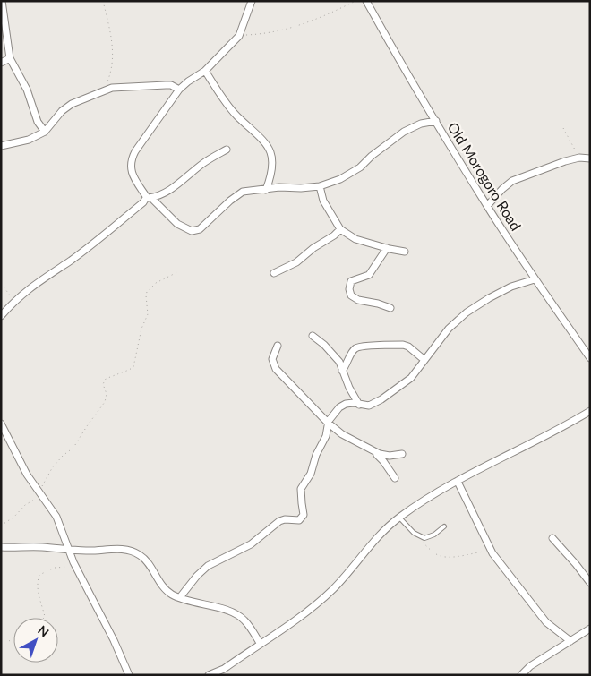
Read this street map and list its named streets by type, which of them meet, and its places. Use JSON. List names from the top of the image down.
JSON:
{
  "streets": {
    "street": ["Old Morogoro Road"]
  },
  "north": "top right"
}
